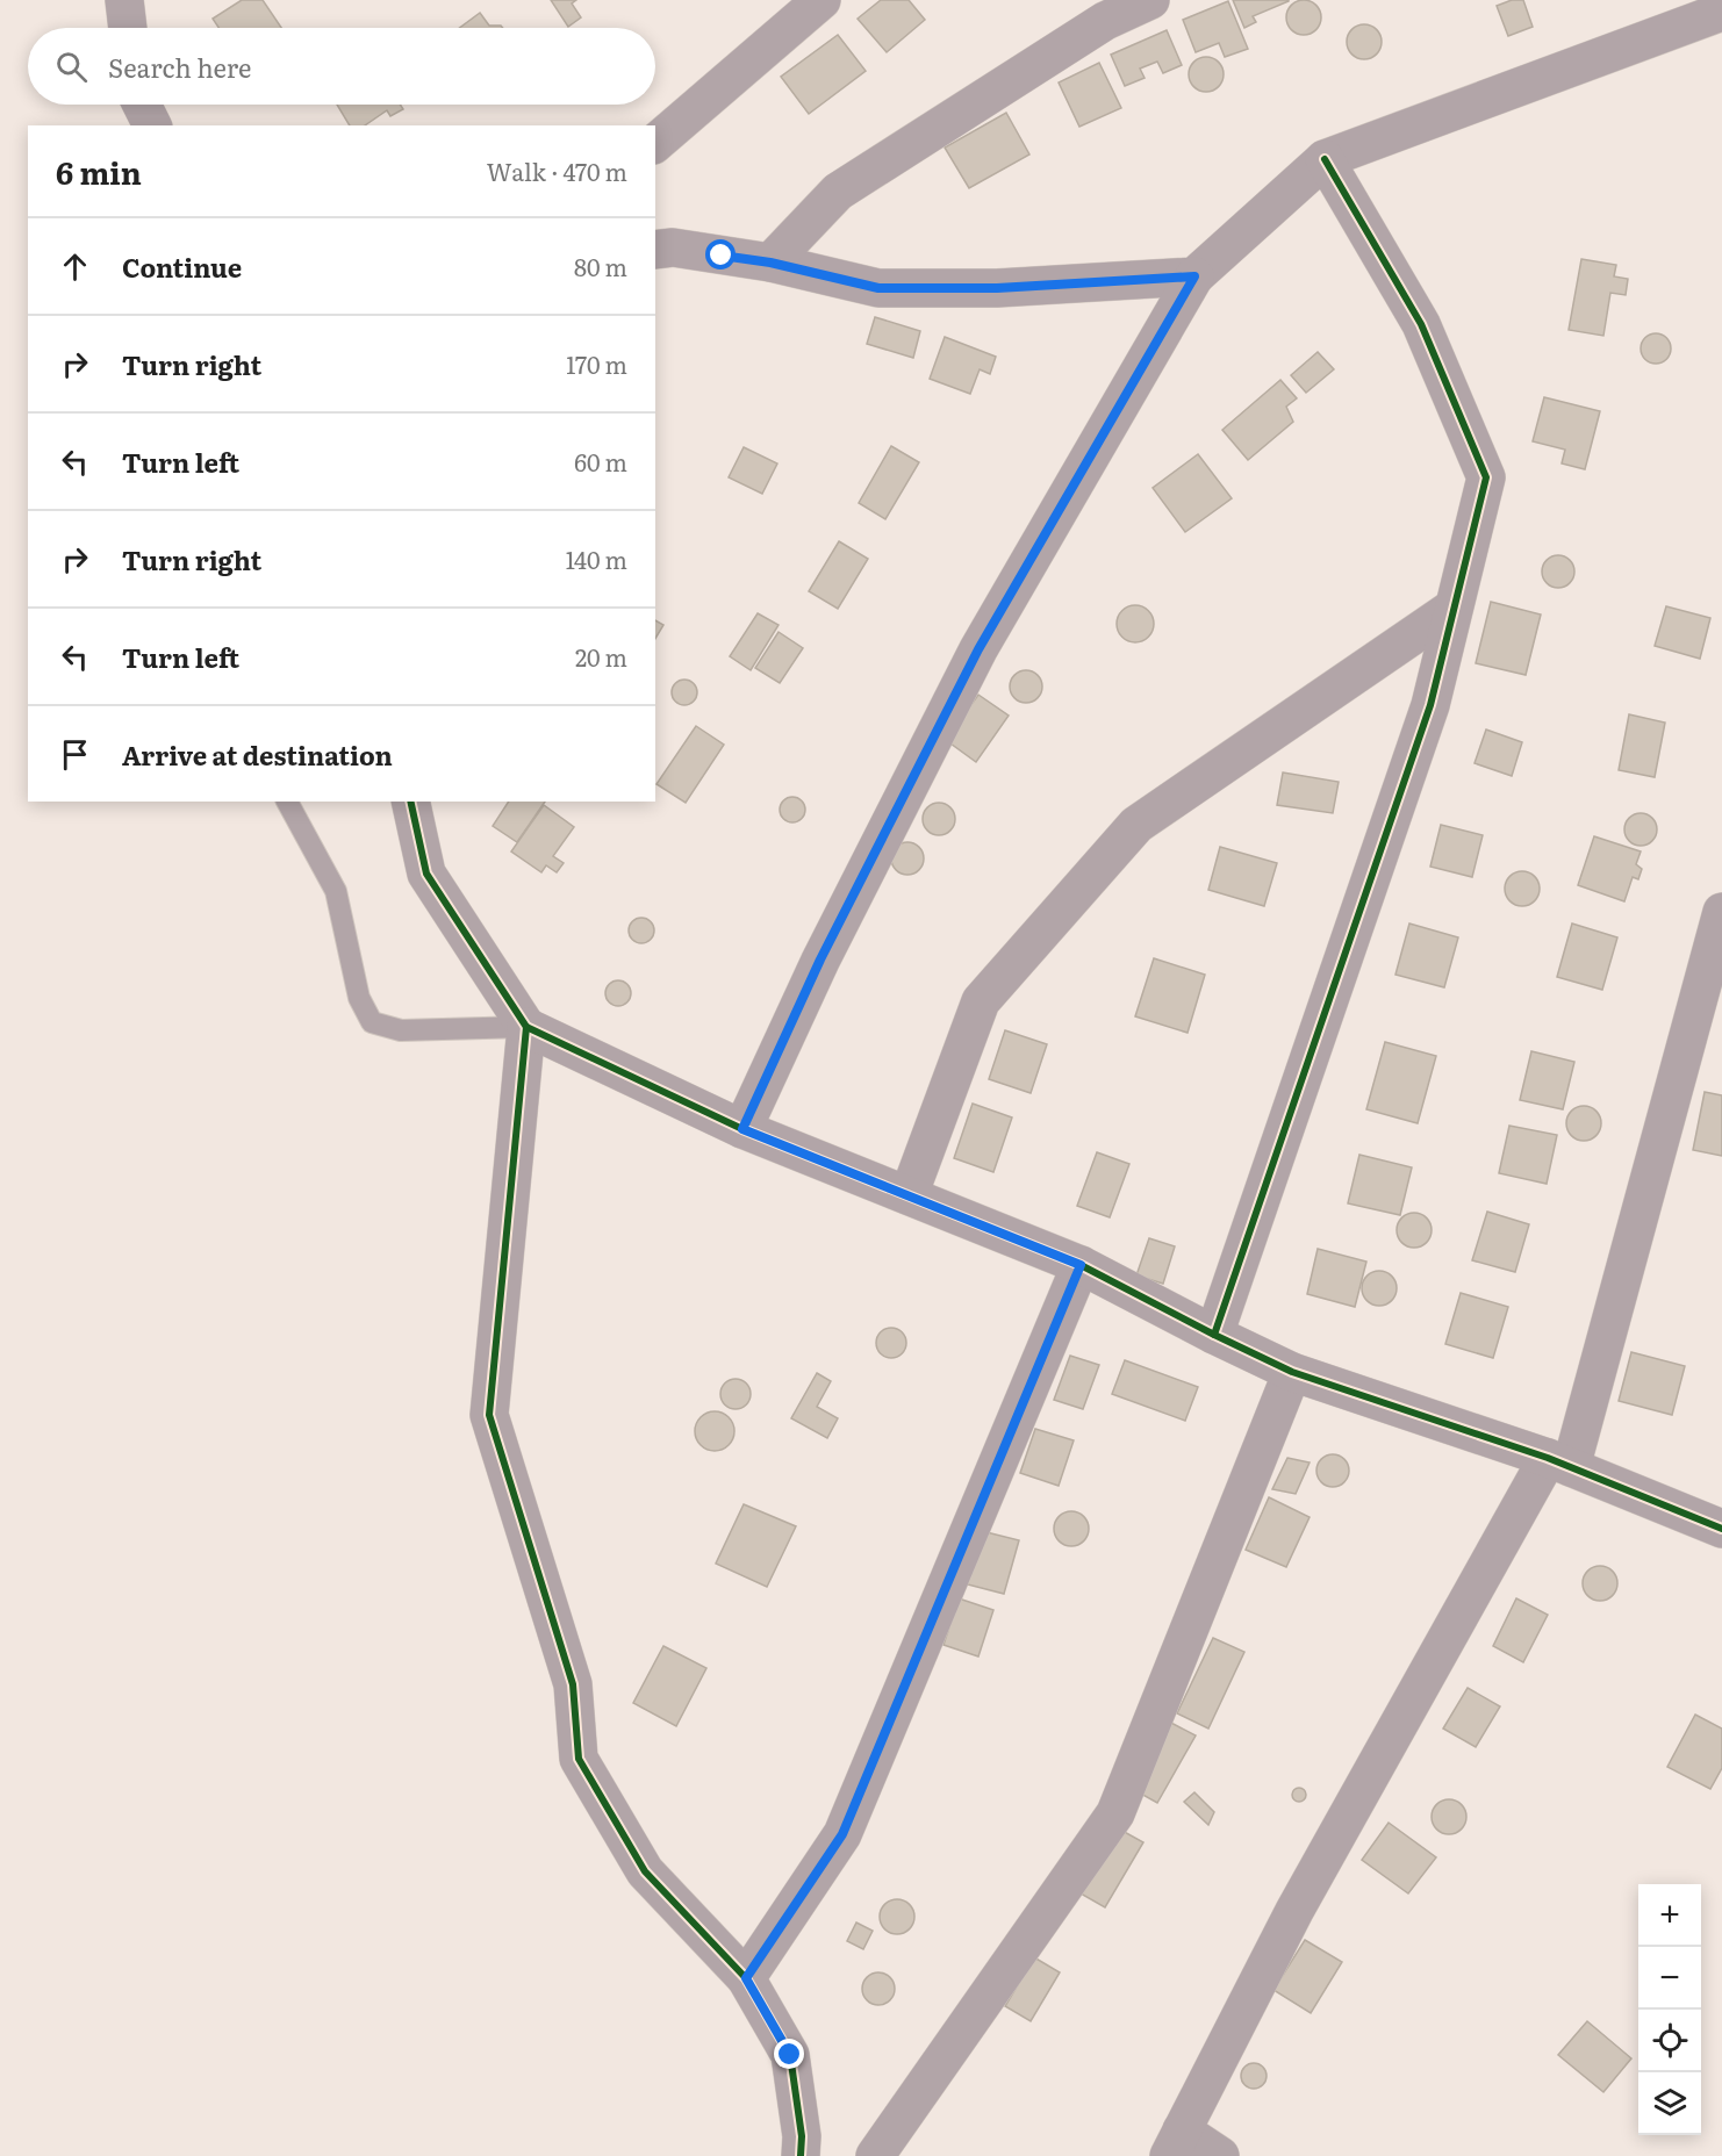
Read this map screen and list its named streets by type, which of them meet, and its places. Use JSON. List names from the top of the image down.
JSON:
{
  "page": {
    "search": "Search here",
    "heading": ["6 min", "Walk · 470 m"],
    "list": [
      ["Continue", "80 m"],
      ["Turn right", "170 m"],
      ["Turn left", "60 m"],
      ["Turn right", "140 m"],
      ["Turn left", "20 m"],
      "Arrive at destination"
    ],
    "map_buttons": ["+", "−"]
  }
}
